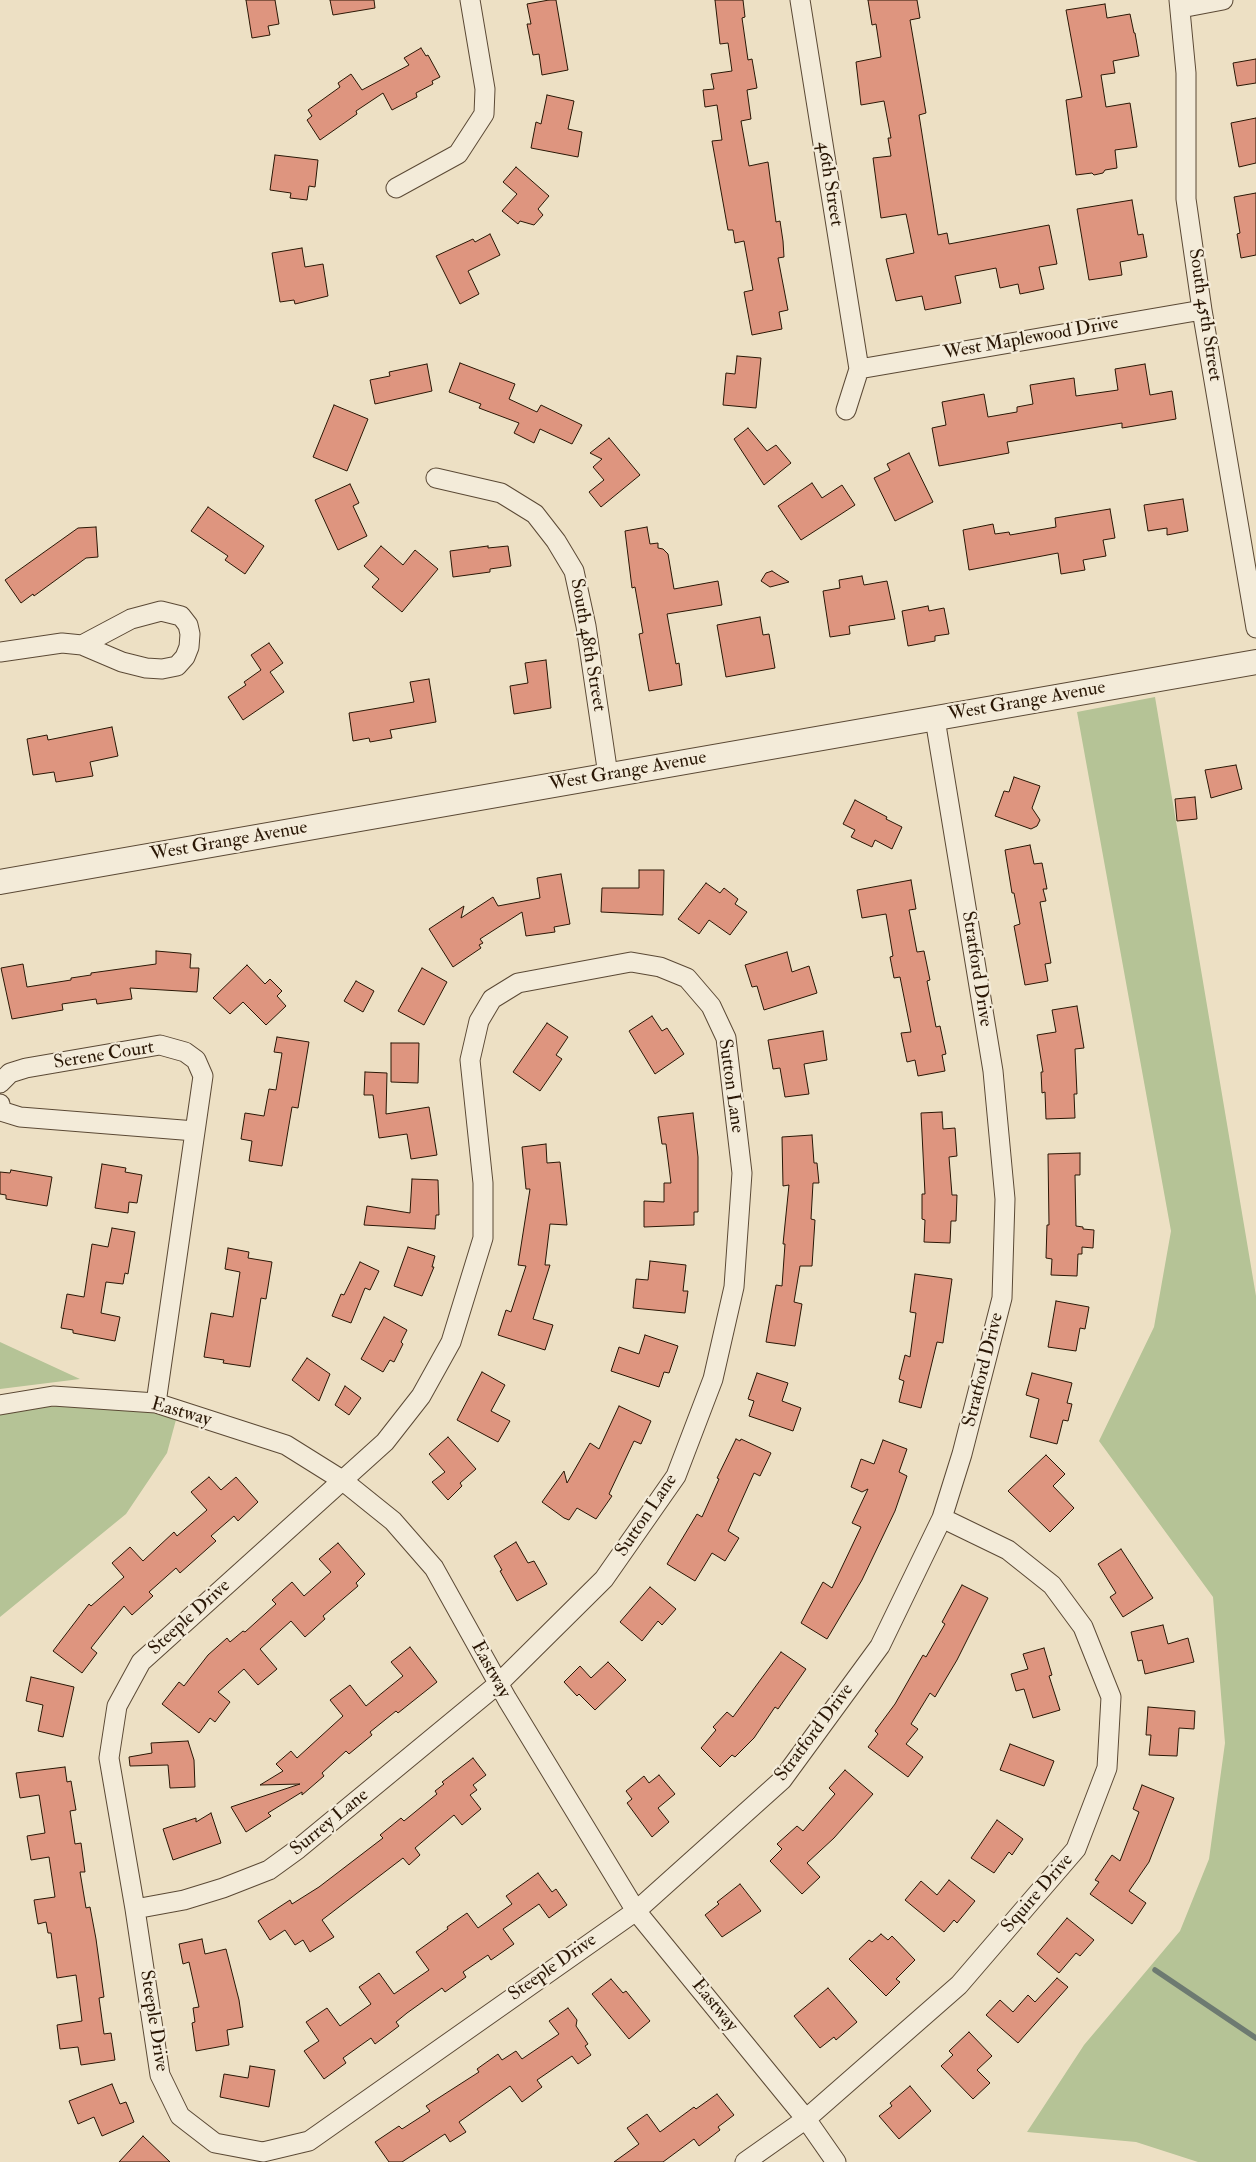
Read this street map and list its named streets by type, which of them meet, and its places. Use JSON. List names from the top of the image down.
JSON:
{
  "streets": {
    "street": [
      "46th Street",
      "South 45th Street",
      "West Maplewood Drive",
      "South 48th Street",
      "West Grange Avenue",
      "Stratford Drive",
      "Serene Court",
      "Sutton Lane",
      "Eastway",
      "Steeple Drive",
      "Surrey Lane",
      "Squire Drive"
    ]
  },
  "crossings": [
    ["46th Street", "West Maplewood Drive"],
    ["South 45th Street", "West Maplewood Drive"],
    ["South 48th Street", "West Grange Avenue"],
    ["West Grange Avenue", "Stratford Drive"],
    ["Stratford Drive", "Eastway"],
    ["Stratford Drive", "Steeple Drive"],
    ["Stratford Drive", "Squire Drive"],
    ["Serene Court", "Eastway"],
    ["Sutton Lane", "Eastway"],
    ["Sutton Lane", "Steeple Drive"],
    ["Sutton Lane", "Surrey Lane"],
    ["Eastway", "Steeple Drive"],
    ["Eastway", "Surrey Lane"],
    ["Eastway", "Squire Drive"],
    ["Steeple Drive", "Surrey Lane"]
  ]
}
